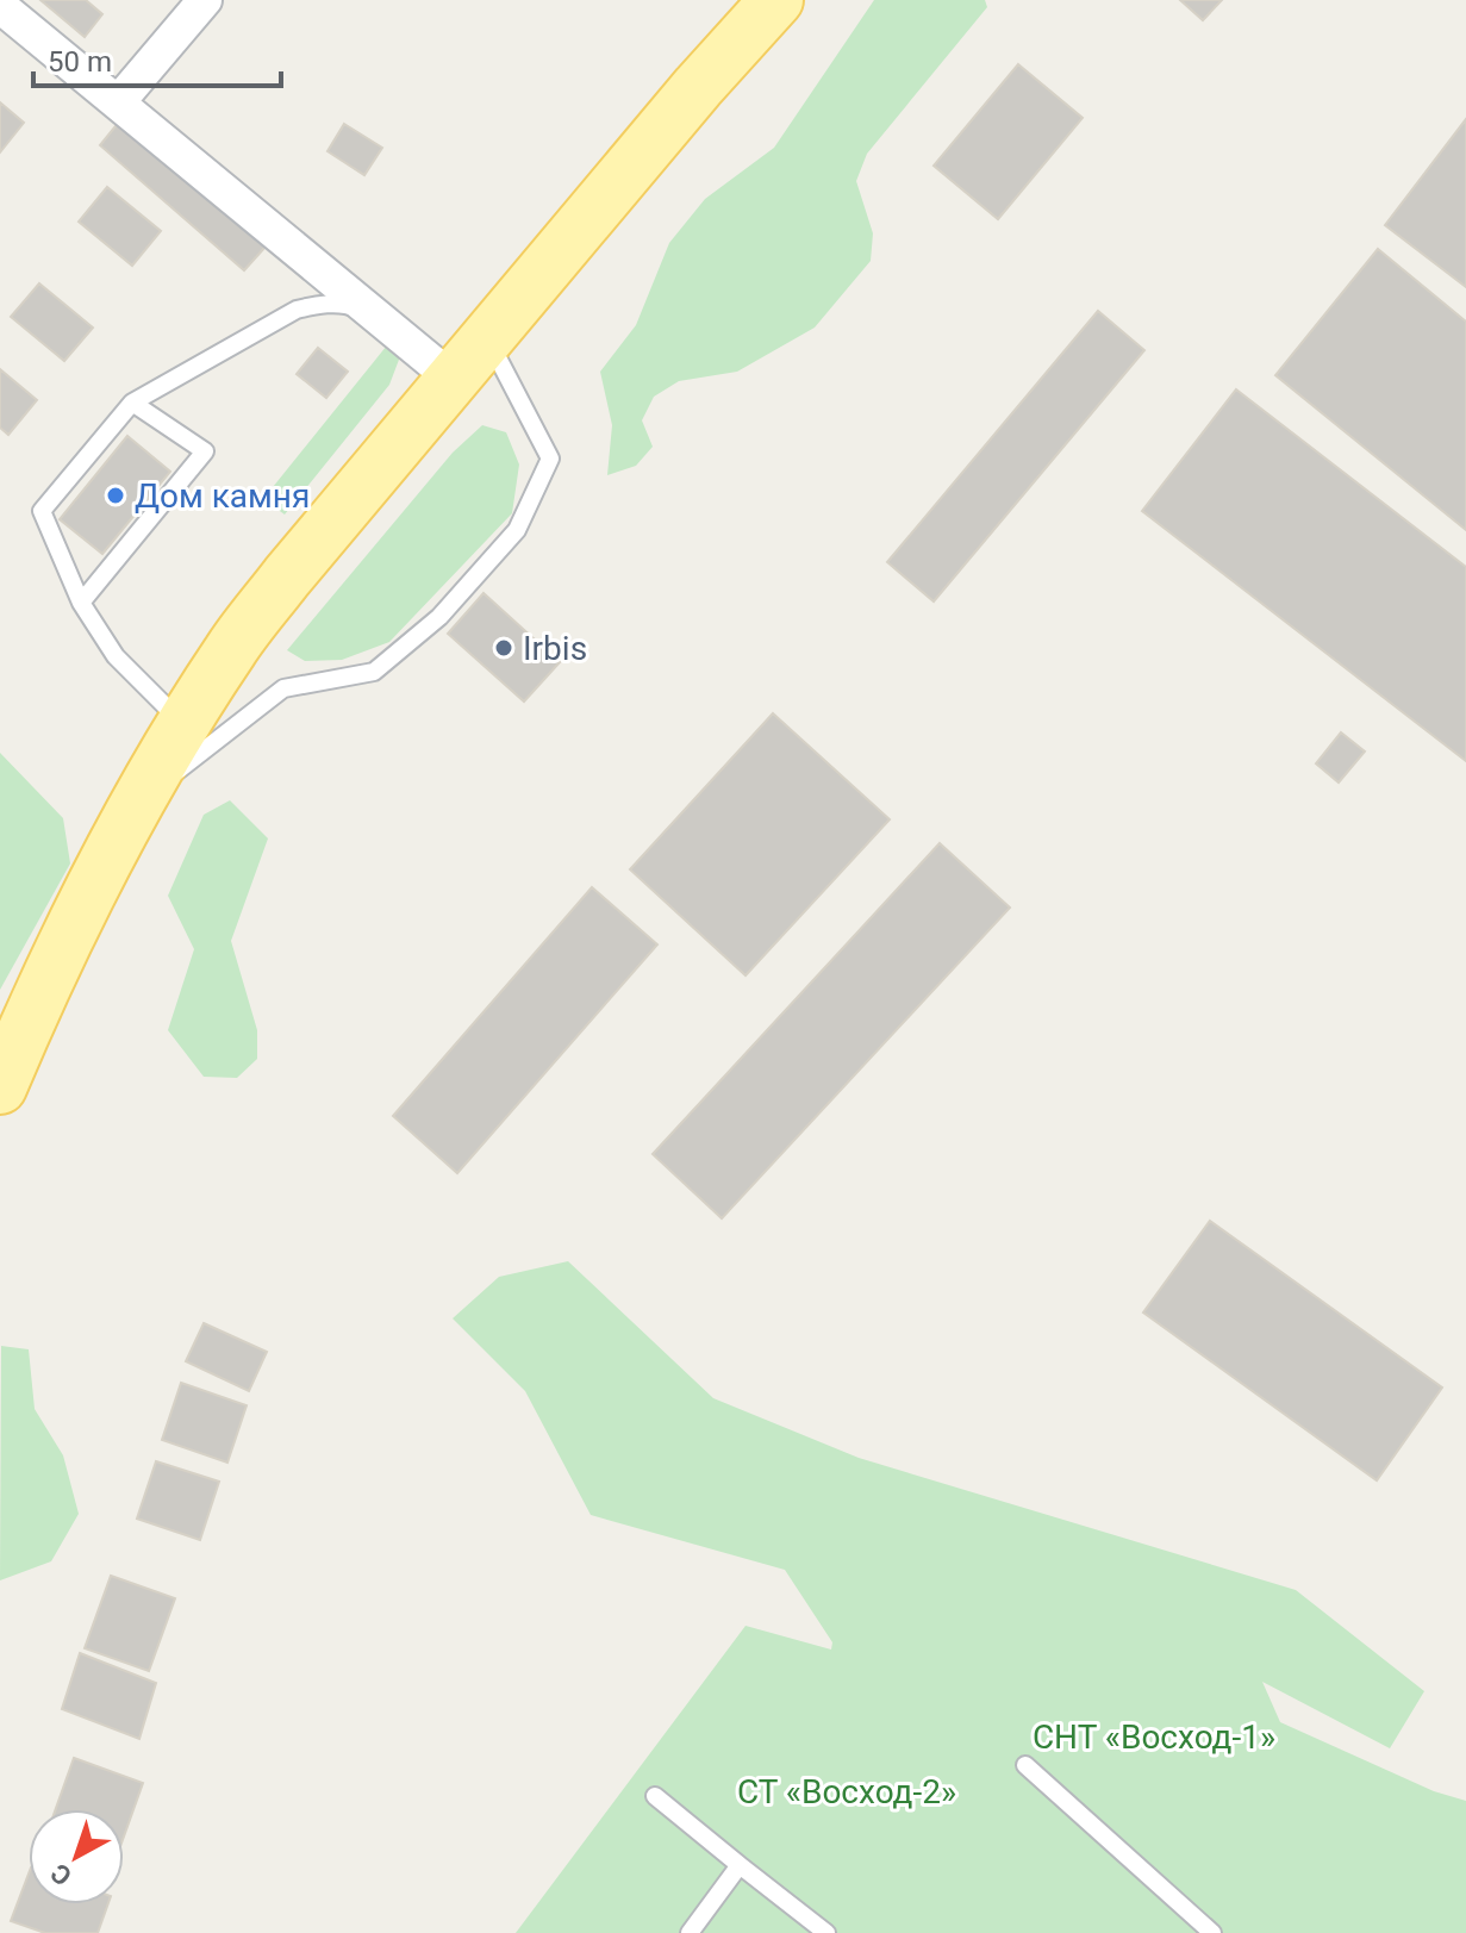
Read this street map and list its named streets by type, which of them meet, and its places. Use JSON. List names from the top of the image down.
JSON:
{
  "parks": ["СНТ «Восход-1»", "СТ «Восход-2»"],
  "places": ["Дом камня", "Irbis"],
  "scale_bar": "50 m",
  "north": "bottom left"
}
